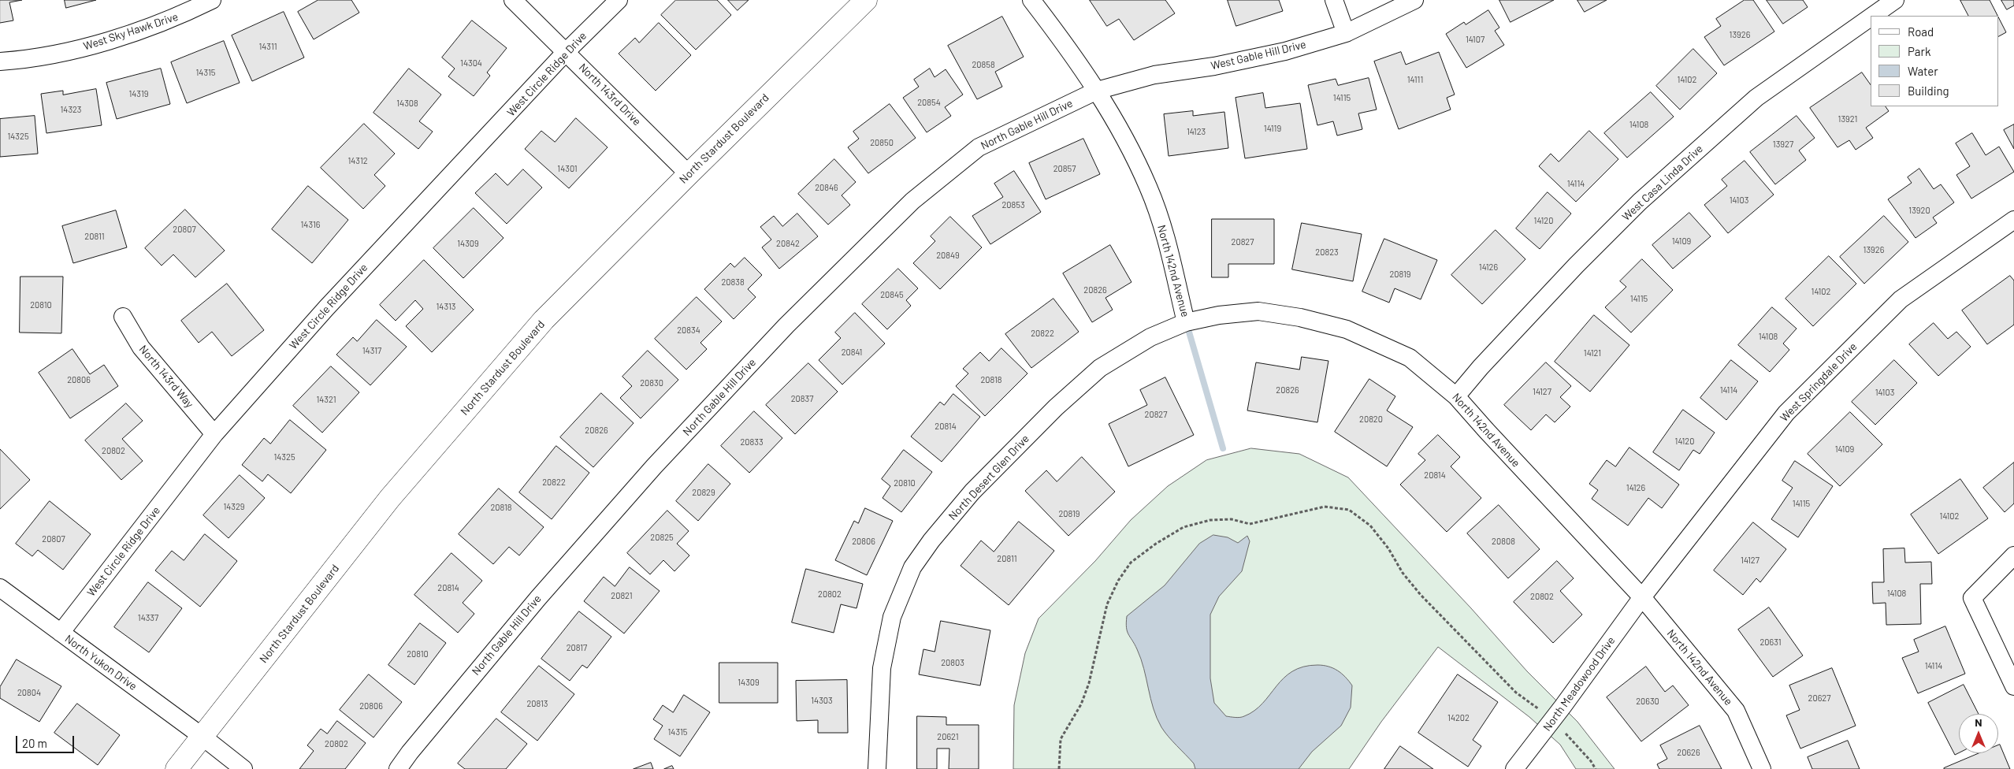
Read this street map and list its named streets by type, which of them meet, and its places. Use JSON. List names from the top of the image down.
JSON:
{
  "streets": {
    "street": [
      "West Sky Hawk Drive",
      "West Gable Hill Drive",
      "West Circle Ridge Drive",
      "North 143rd Drive",
      "North Gable Hill Drive",
      "North Stardust Boulevard",
      "West Casa Linda Drive",
      "North 142nd Avenue",
      "North 143rd Way",
      "West Springdale Drive",
      "North Desert Glen Drive",
      "North Yukon Drive",
      "North Meadowood Drive"
    ]
  },
  "crossings": [
    ["West Gable Hill Drive", "North Gable Hill Drive"],
    ["West Gable Hill Drive", "North 142nd Avenue"],
    ["West Circle Ridge Drive", "North 143rd Drive"],
    ["West Circle Ridge Drive", "North 143rd Way"],
    ["West Circle Ridge Drive", "North Yukon Drive"],
    ["North 143rd Drive", "North Stardust Boulevard"],
    ["North Gable Hill Drive", "North 142nd Avenue"],
    ["North Stardust Boulevard", "North Yukon Drive"],
    ["West Casa Linda Drive", "North 142nd Avenue"],
    ["North 142nd Avenue", "West Springdale Drive"],
    ["North 142nd Avenue", "North Desert Glen Drive"],
    ["North 142nd Avenue", "North Meadowood Drive"],
    ["West Springdale Drive", "North Meadowood Drive"]
  ],
  "house_numbers": [
    "13926",
    "14107",
    "14311",
    "14304",
    "20858",
    "14315",
    "14111",
    "14102",
    "14319",
    "14115",
    "20854",
    "14308",
    "14323",
    "13921",
    "14108",
    "14119",
    "14123",
    "14325",
    "20850",
    "13927",
    "14312",
    "14301",
    "20857",
    "14114",
    "20846",
    "14103",
    "20853",
    "13920",
    "14120",
    "14316",
    "20807",
    "20811",
    "14109",
    "20827",
    "14309",
    "20842",
    "13926",
    "20823",
    "20849",
    "14126",
    "20819",
    "20838",
    "20826",
    "14102",
    "20845",
    "14115",
    "20810",
    "14313",
    "20834",
    "20822",
    "14108",
    "14317",
    "20841",
    "14121",
    "20806",
    "20818",
    "20830",
    "20826",
    "14114",
    "14127",
    "14103",
    "20837",
    "14321",
    "20827",
    "20820",
    "20814",
    "20826",
    "14120",
    "20833",
    "14109",
    "20802",
    "14325",
    "20814",
    "20822",
    "20810",
    "14126",
    "20829",
    "14115",
    "14329",
    "20818",
    "20819",
    "14102",
    "20825",
    "20807",
    "20806",
    "20808",
    "20811",
    "14127",
    "20814",
    "14108",
    "20802",
    "20821",
    "20802",
    "14337",
    "20631",
    "20817",
    "20810",
    "20803",
    "14114",
    "14309",
    "20804",
    "20627",
    "14303",
    "20630",
    "20813",
    "20806",
    "14202",
    "14315",
    "20621",
    "20802",
    "20626"
  ],
  "legend": [
    "Road",
    "Park",
    "Water",
    "Building"
  ],
  "scale_bar": "20 m",
  "north": "top"
}
